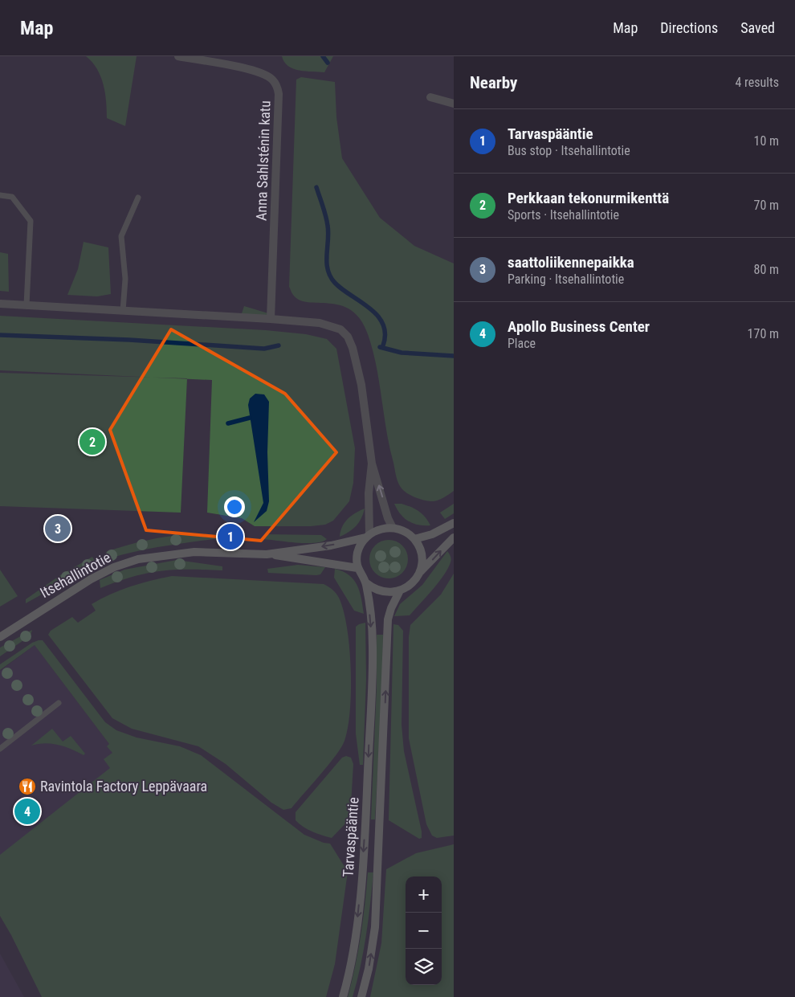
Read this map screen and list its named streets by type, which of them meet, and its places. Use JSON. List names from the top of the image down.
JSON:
{
  "streets": {
    "main road": ["Itsehallintotie", "Tarvaspääntie"],
    "street": ["Anna Sahlsténin katu"]
  },
  "crossings": [
    ["Itsehallintotie", "Tarvaspääntie"]
  ],
  "places": {
    "restaurant": ["Ravintola Factory Leppävaara"]
  },
  "page": {
    "header": "Map",
    "nav": ["Map", "Directions", "Saved"],
    "heading": ["Nearby", "4 results"],
    "list": [
      {
        "mark": "1",
        "name": "Tarvaspääntie",
        "note": "Bus stop · Itsehallintotie",
        "value": "10 m"
      },
      {
        "mark": "2",
        "name": "Perkkaan tekonurmikenttä",
        "note": "Sports · Itsehallintotie",
        "value": "70 m"
      },
      {
        "mark": "3",
        "name": "saattoliikennepaikka",
        "note": "Parking · Itsehallintotie",
        "value": "80 m"
      },
      {
        "mark": "4",
        "name": "Apollo Business Center",
        "note": "Place",
        "value": "170 m"
      }
    ],
    "pins": [
      "2",
      "3",
      "1",
      "4"
    ],
    "map_buttons": ["+", "−"]
  }
}
